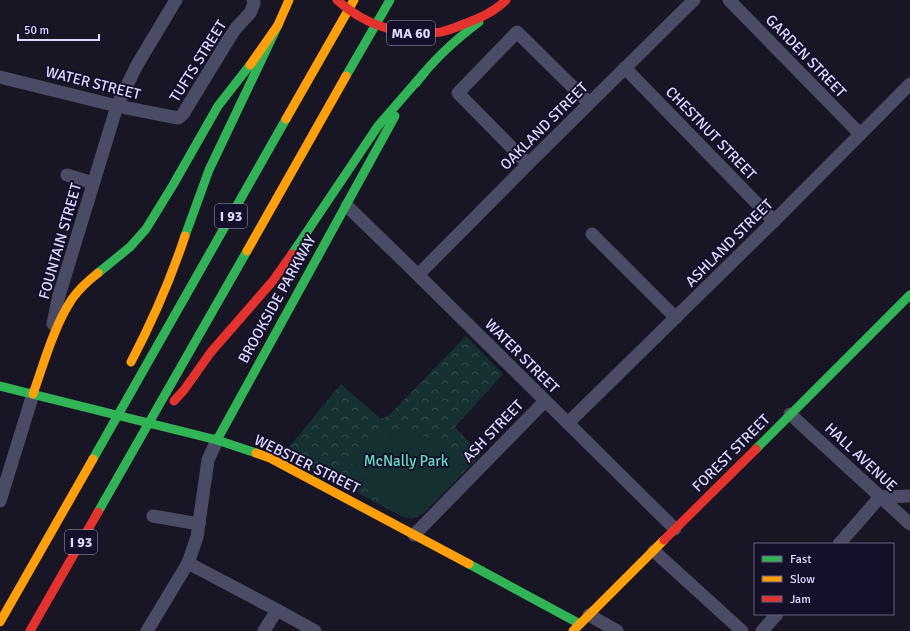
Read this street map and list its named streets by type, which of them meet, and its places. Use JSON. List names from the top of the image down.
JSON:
{
  "streets": {
    "main road": [
      "MA 60",
      "I 93",
      "FOUNTAIN STREET",
      "BROOKSIDE PARKWAY",
      "FOREST STREET",
      "WEBSTER STREET"
    ],
    "street": [
      "GARDEN STREET",
      "TUFTS STREET",
      "WATER STREET",
      "OAKLAND STREET",
      "CHESTNUT STREET",
      "ASHLAND STREET",
      "ASH STREET",
      "HALL AVENUE"
    ]
  },
  "crossings": [
    ["MA 60", "BROOKSIDE PARKWAY"],
    ["GARDEN STREET", "ASHLAND STREET"],
    ["TUFTS STREET", "WATER STREET"],
    ["WATER STREET", "OAKLAND STREET"],
    ["WATER STREET", "FOUNTAIN STREET"],
    ["WATER STREET", "ASHLAND STREET"],
    ["WATER STREET", "BROOKSIDE PARKWAY"],
    ["WATER STREET", "ASH STREET"],
    ["WATER STREET", "FOREST STREET"],
    ["OAKLAND STREET", "CHESTNUT STREET"],
    ["CHESTNUT STREET", "ASHLAND STREET"],
    ["FOUNTAIN STREET", "WEBSTER STREET"],
    ["BROOKSIDE PARKWAY", "WEBSTER STREET"],
    ["ASH STREET", "WEBSTER STREET"],
    ["FOREST STREET", "HALL AVENUE"],
    ["FOREST STREET", "WEBSTER STREET"]
  ],
  "parks": ["McNally Park"],
  "legend": ["Fast", "Slow", "Jam"],
  "scale_bar": "50 m"
}
